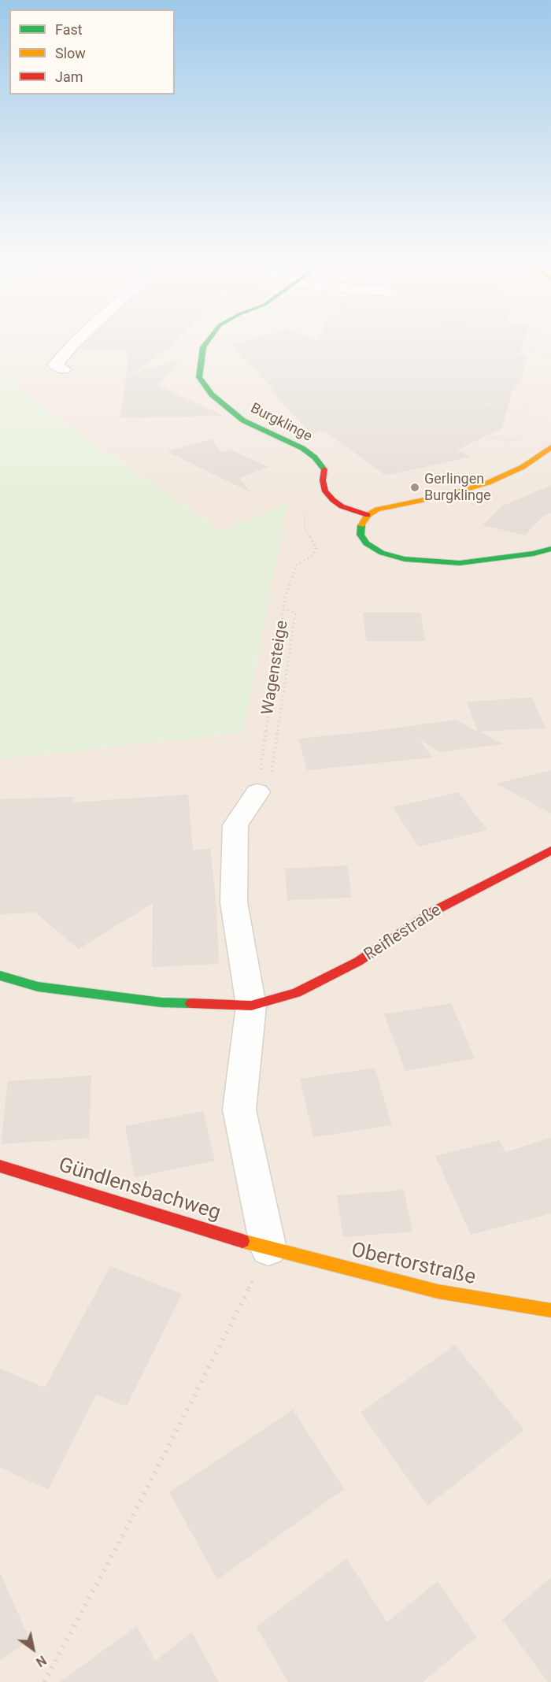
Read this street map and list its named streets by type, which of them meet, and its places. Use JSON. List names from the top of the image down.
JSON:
{
  "streets": {
    "street": [
      "Burgklinge",
      "Reiflestraße",
      "Gündlensbachweg",
      "Obertorstraße"
    ],
    "path": ["Wagensteige"]
  },
  "crossings": [
    ["Burgklinge", "Wagensteige"],
    ["Gündlensbachweg", "Obertorstraße"]
  ],
  "places": ["Gerlingen Burgklinge"],
  "legend": ["Fast", "Slow", "Jam"],
  "north": "bottom right"
}
